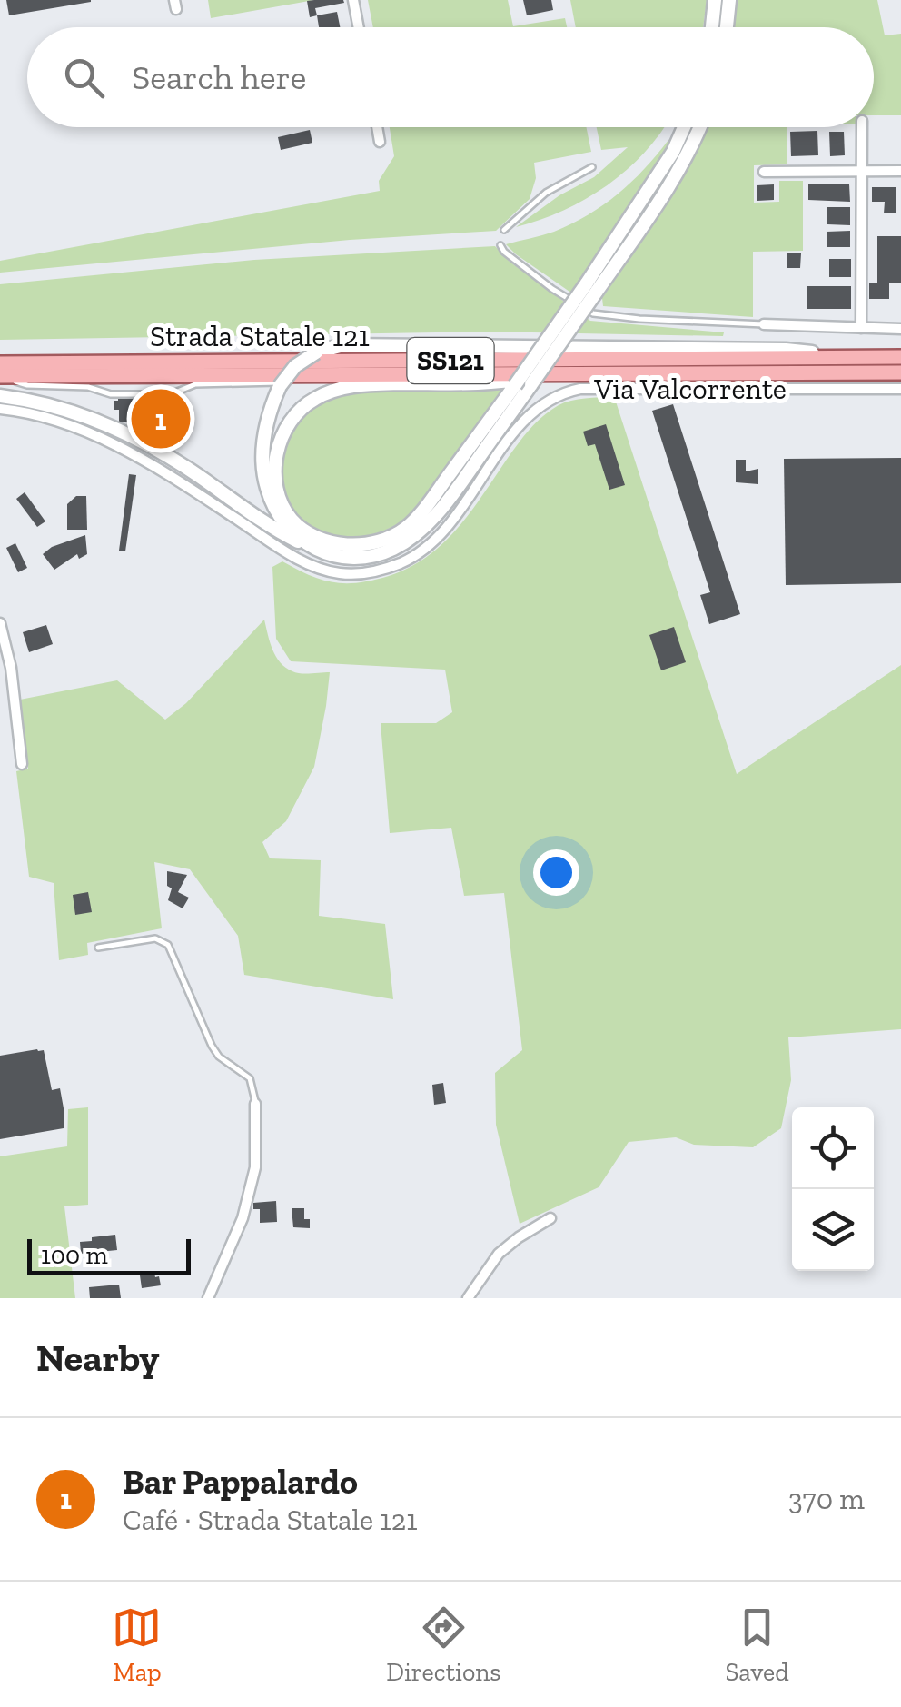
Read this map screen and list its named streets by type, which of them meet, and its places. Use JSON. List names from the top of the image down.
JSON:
{
  "streets": {
    "main road": ["Strada Statale 121", "SS121"],
    "street": ["Via Valcorrente"]
  },
  "scale_bar": "100 m",
  "page": {
    "search": "Search here",
    "pins": "1",
    "scale": "100 m",
    "heading": "Nearby",
    "list": [
      {
        "mark": "1",
        "name": "Bar Pappalardo",
        "note": "Café · Strada Statale 121",
        "value": "370 m"
      }
    ],
    "nav": ["Map", "Directions", "Saved"]
  }
}
